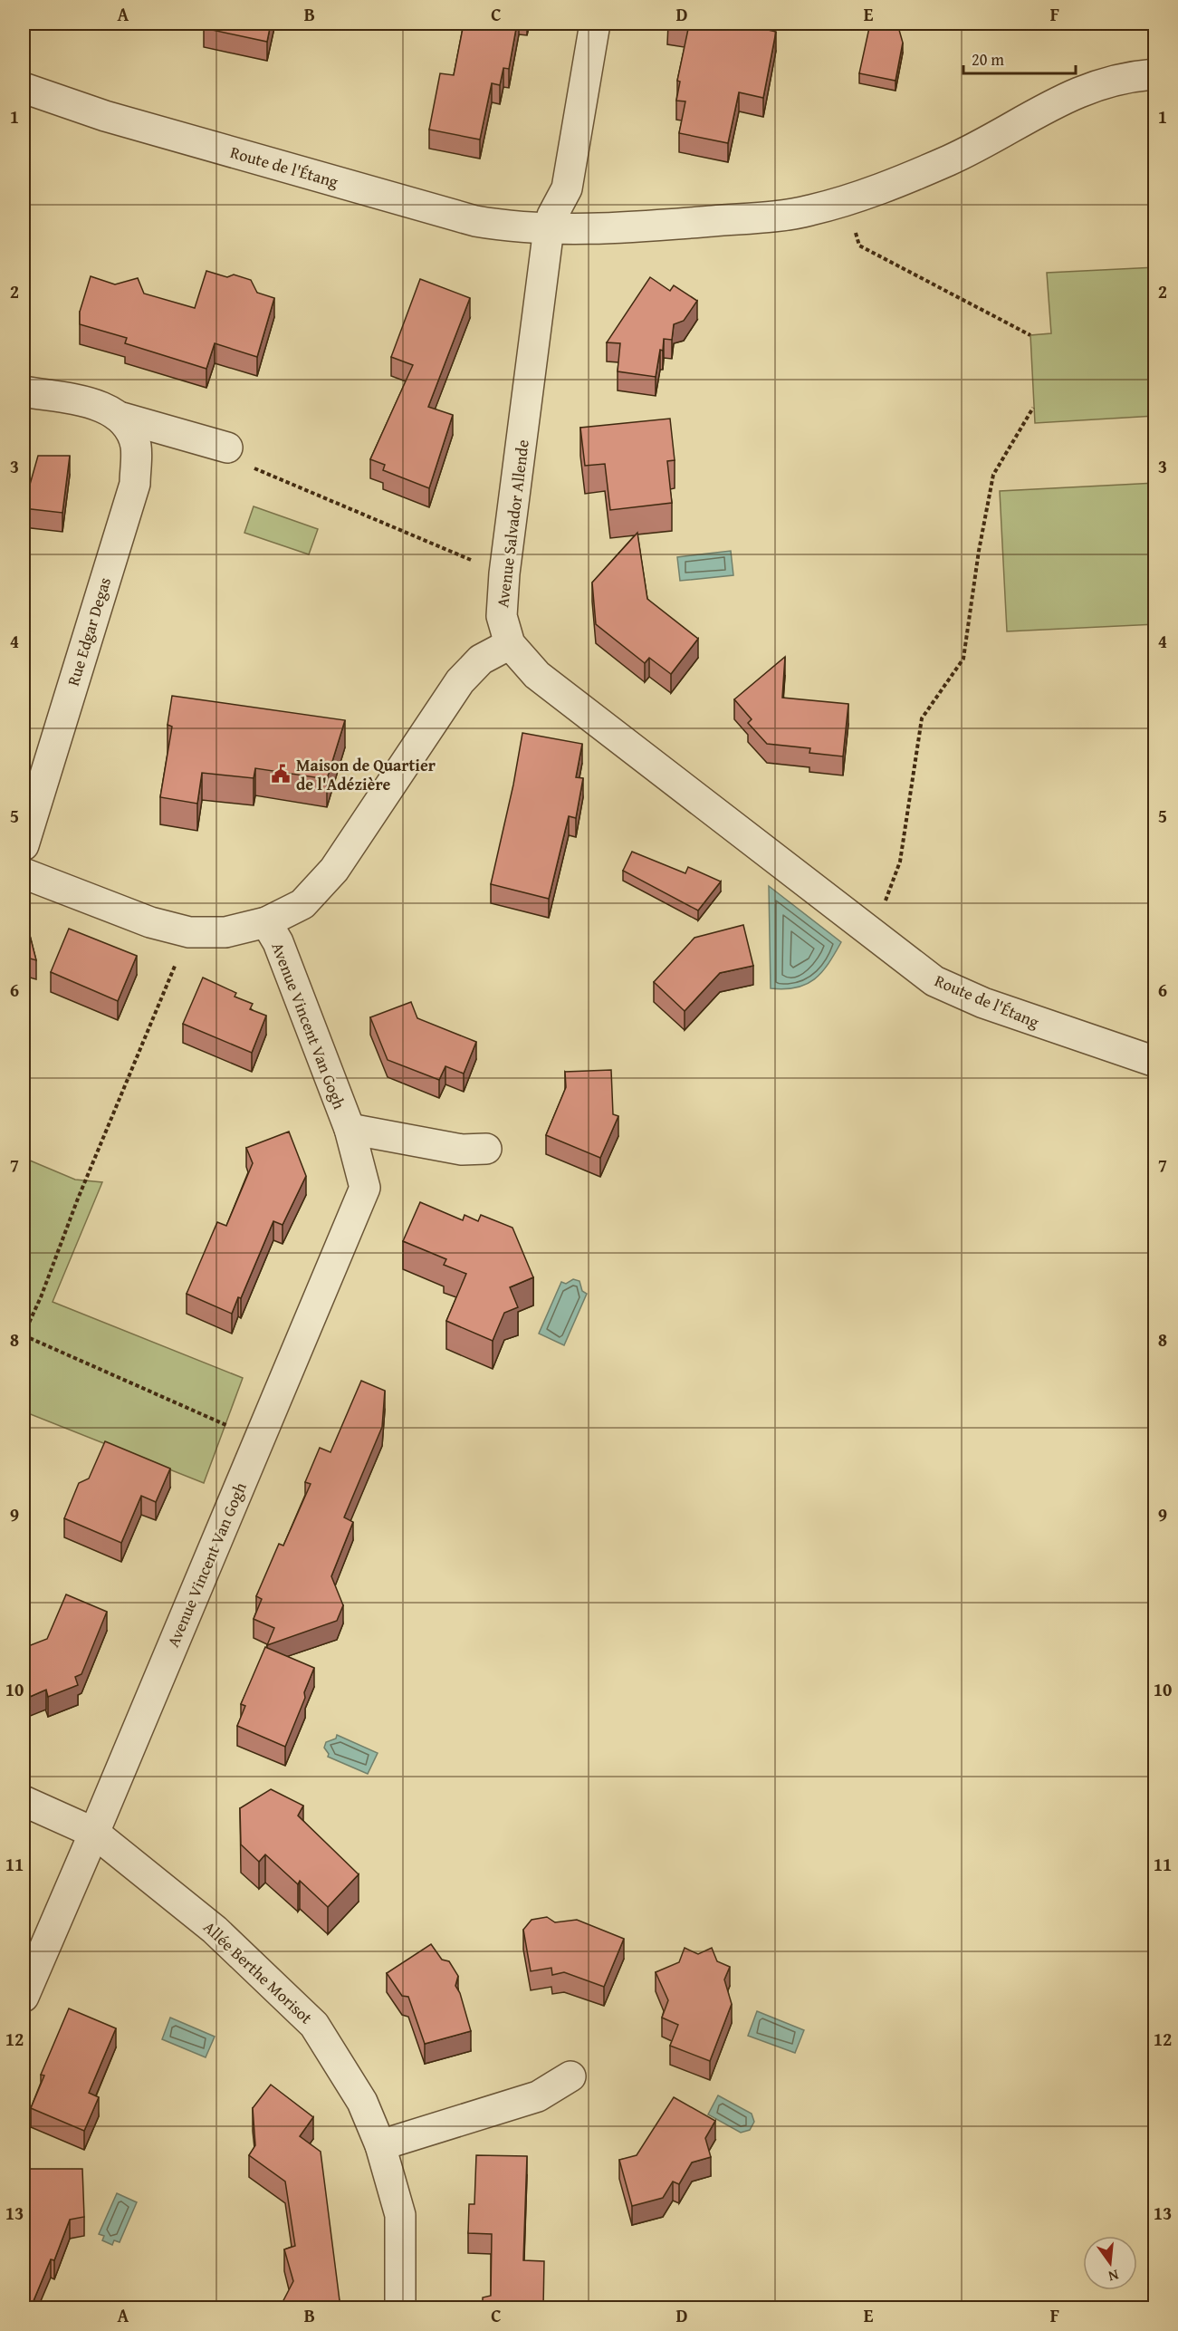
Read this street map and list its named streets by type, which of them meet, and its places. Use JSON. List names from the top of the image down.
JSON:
{
  "streets": {
    "street": [
      "Route de l'Étang",
      "Avenue Salvador Allende",
      "Rue Edgar Degas",
      "Avenue Vincent Van Gogh",
      "Allée Berthe Morisot"
    ]
  },
  "crossings": [
    ["Route de l'Étang", "Avenue Salvador Allende"],
    ["Avenue Vincent Van Gogh", "Allée Berthe Morisot"]
  ],
  "places": {
    "public building": ["Maison de Quartier de l'Adézière"]
  },
  "scale_bar": "20 m",
  "north": "bottom",
  "grid": {
    "columns": [
      "A",
      "B",
      "C",
      "D",
      "E",
      "F"
    ],
    "rows": [
      "1",
      "2",
      "3",
      "4",
      "5",
      "6",
      "7",
      "8",
      "9",
      "10",
      "11",
      "12",
      "13"
    ]
  }
}
